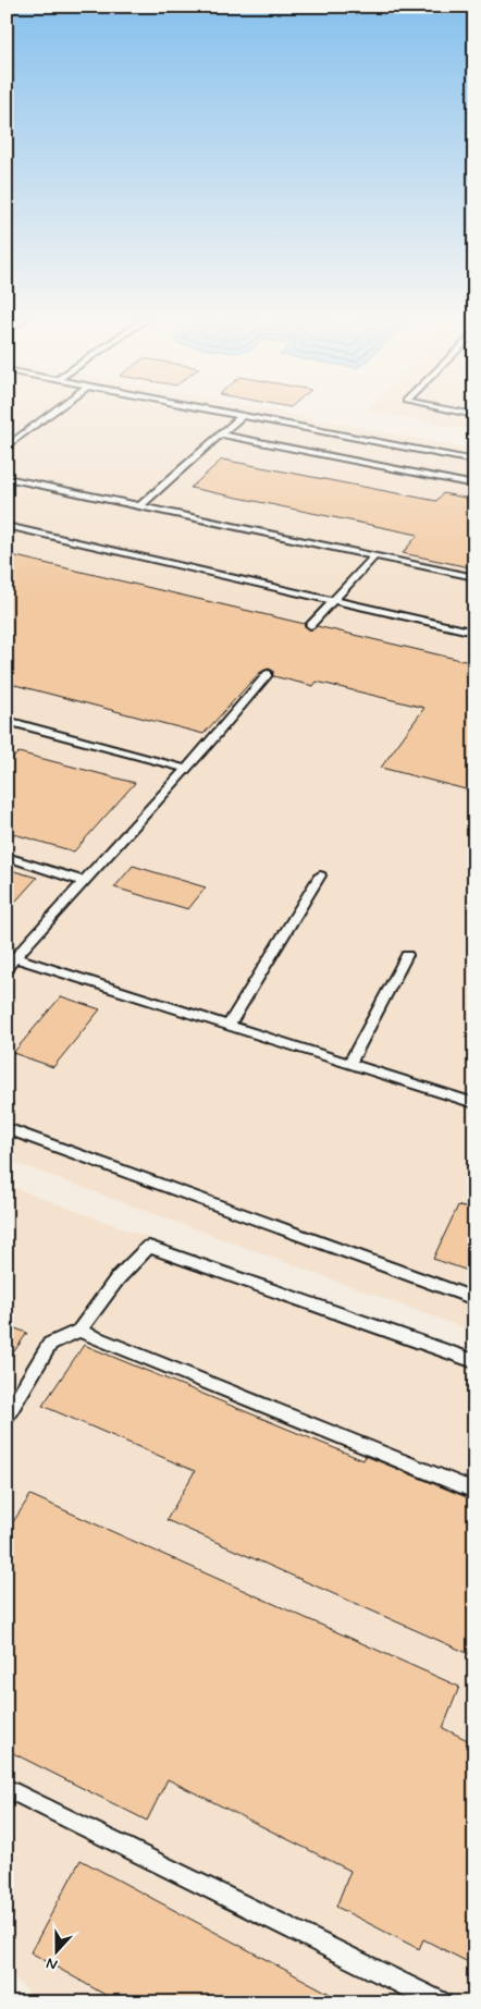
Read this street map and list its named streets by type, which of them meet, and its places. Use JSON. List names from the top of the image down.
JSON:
{
  "north": "bottom"
}
